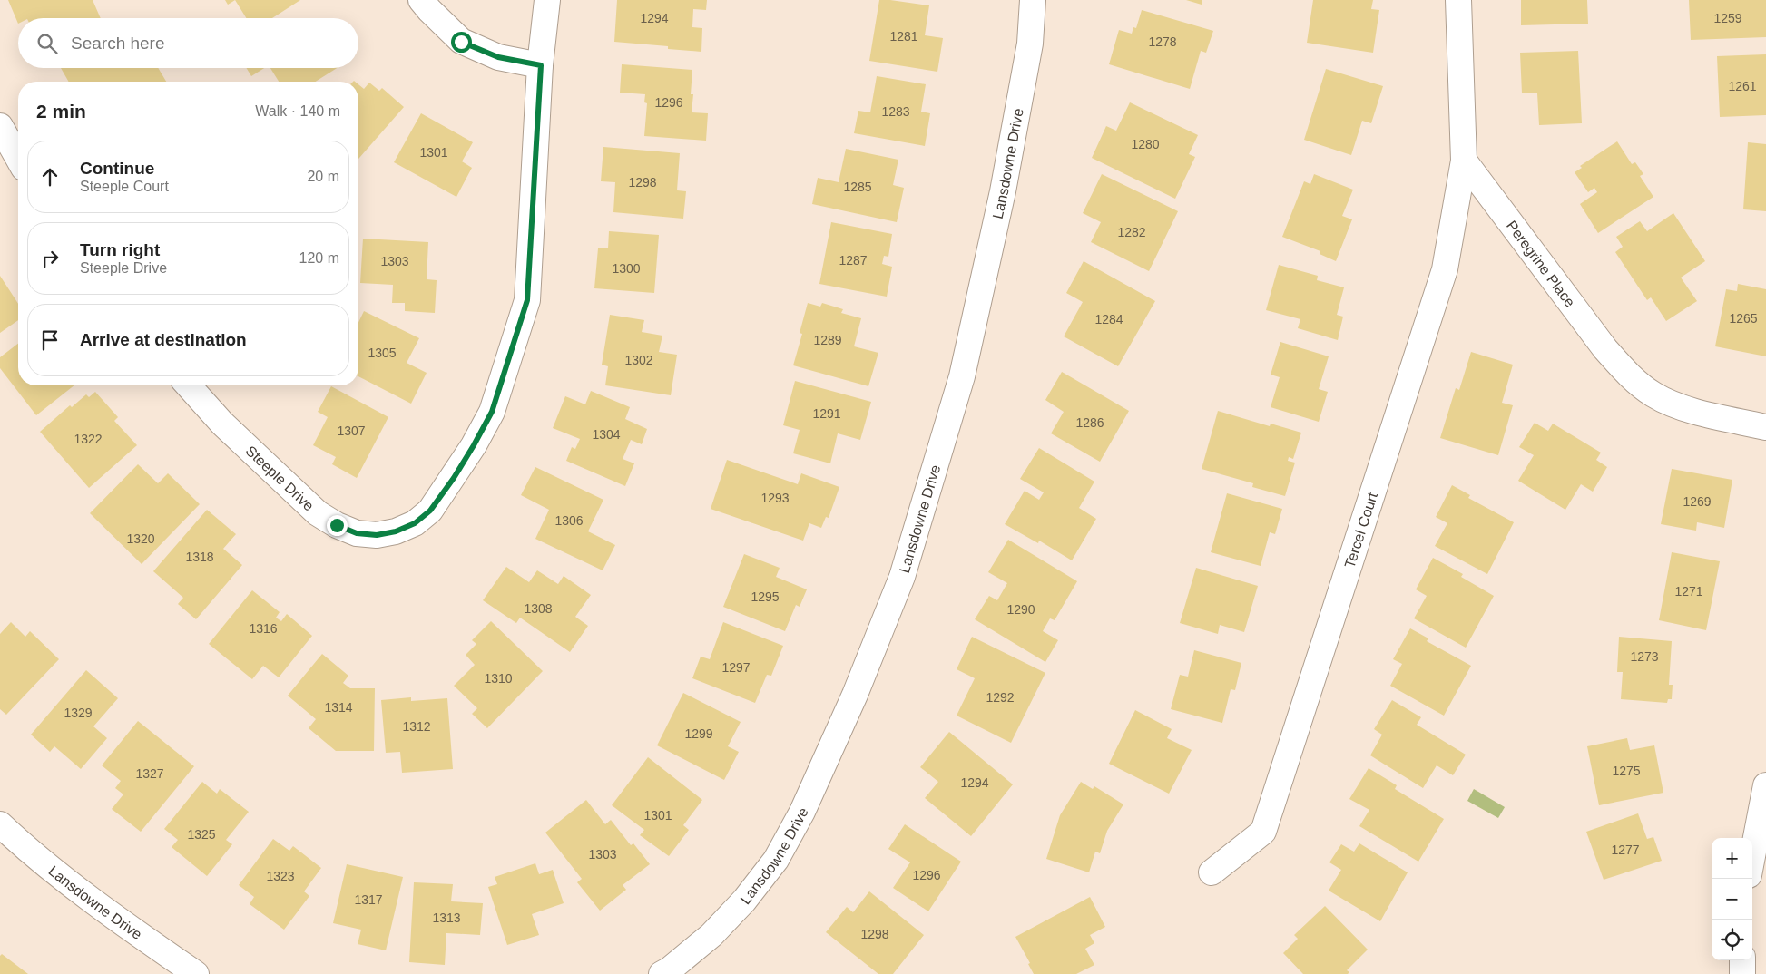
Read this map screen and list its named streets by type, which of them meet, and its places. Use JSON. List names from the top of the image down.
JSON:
{
  "streets": {
    "street": [
      "Lansdowne Drive",
      "Peregrine Place",
      "Steeple Drive",
      "Tercel Court"
    ]
  },
  "crossings": [
    ["Peregrine Place", "Tercel Court"]
  ],
  "house_numbers": [
    "1294",
    "1259",
    "1281",
    "1278",
    "1261",
    "1296",
    "1283",
    "1280",
    "1301",
    "1298",
    "1285",
    "1282",
    "1287",
    "1303",
    "1300",
    "1265",
    "1284",
    "1289",
    "1305",
    "1302",
    "1291",
    "1286",
    "1307",
    "1304",
    "1322",
    "1293",
    "1269",
    "1306",
    "1320",
    "1318",
    "1271",
    "1295",
    "1308",
    "1290",
    "1316",
    "1273",
    "1297",
    "1310",
    "1292",
    "1314",
    "1329",
    "1312",
    "1299",
    "1275",
    "1327",
    "1294",
    "1301",
    "1325",
    "1277",
    "1303",
    "1296",
    "1323",
    "1317",
    "1313",
    "1298"
  ],
  "page": {
    "search": "Search here",
    "heading": ["2 min", "Walk · 140 m"],
    "list": [
      ["Continue", "Steeple Court", "20 m"],
      ["Turn right", "Steeple Drive", "120 m"],
      "Arrive at destination"
    ],
    "map_buttons": ["+", "−"]
  }
}
